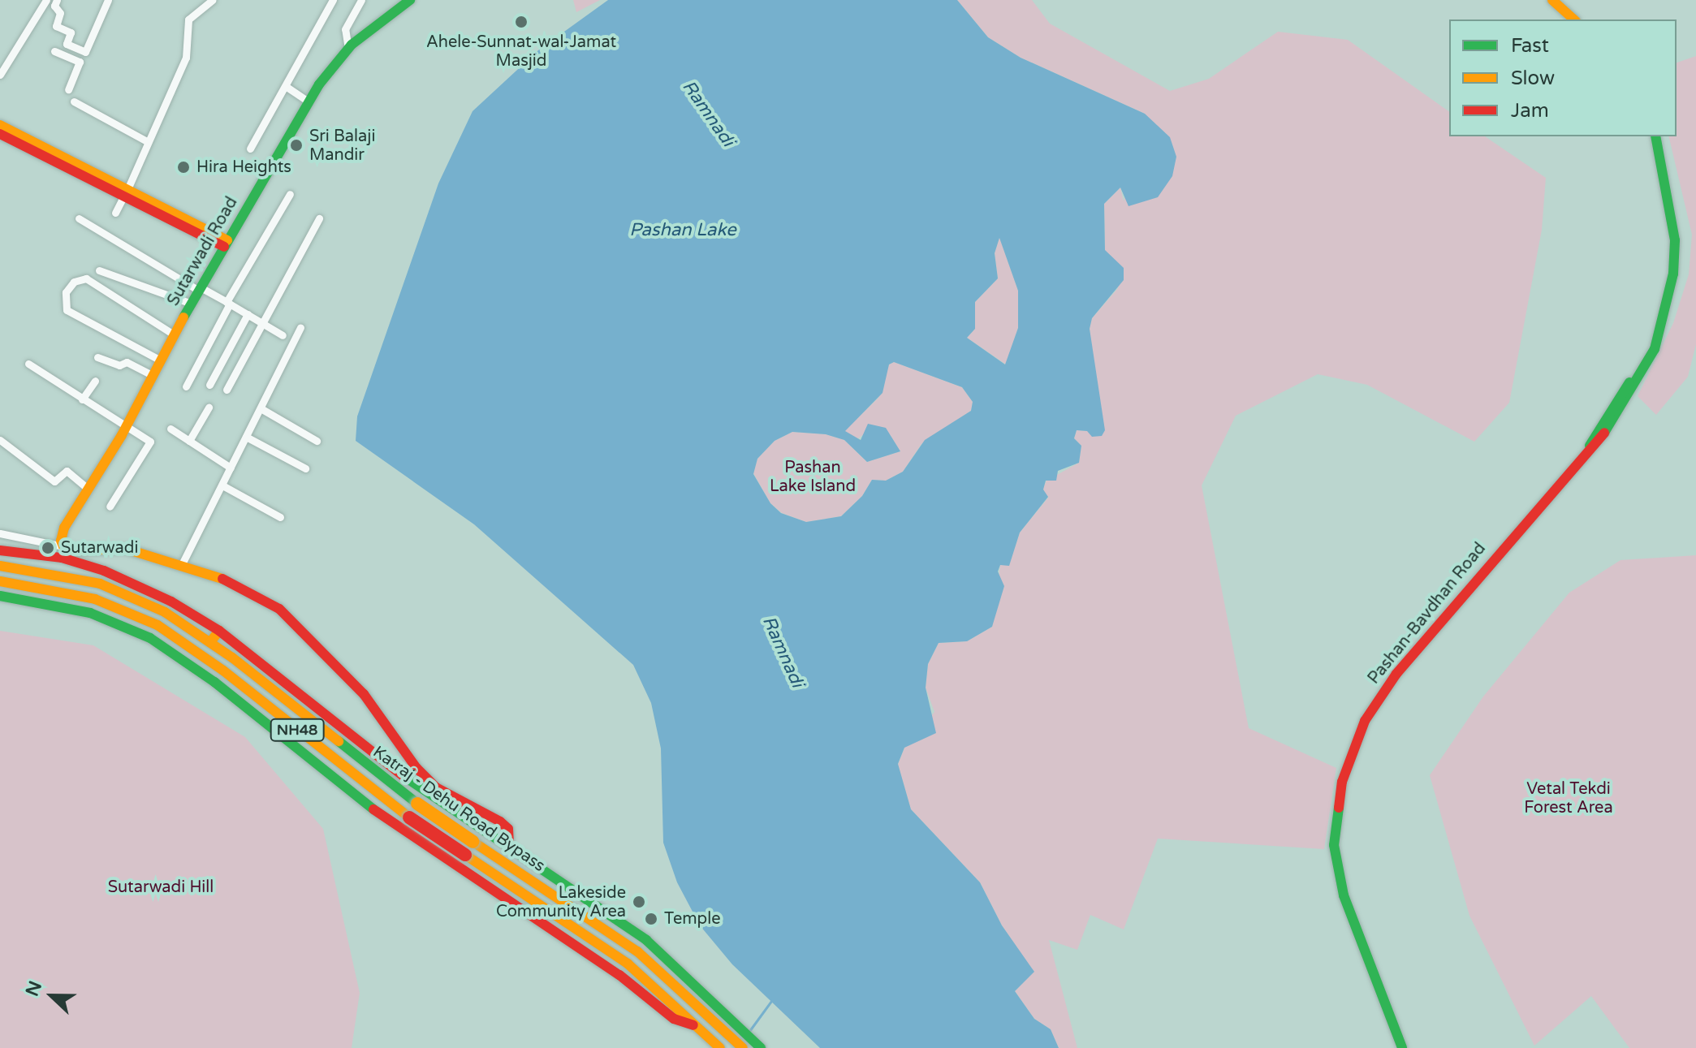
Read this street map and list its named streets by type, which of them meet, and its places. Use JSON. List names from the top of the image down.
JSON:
{
  "streets": {
    "main road": [
      "Sutarwadi Road",
      "Pashan-Bavdhan Road",
      "NH48",
      "Katraj - Dehu Road Bypass"
    ]
  },
  "water": ["Ramnadi", "Pashan Lake"],
  "parks": ["Pashan Lake Island", "Vetal Tekdi Forest Area", "Sutarwadi Hill"],
  "places": [
    "Ahele-Sunnat-wal-Jamat Masjid",
    "Sri Balaji Mandir",
    "Hira Heights",
    "Sutarwadi",
    "Lakeside Community Area",
    "Temple"
  ],
  "legend": ["Fast", "Slow", "Jam"],
  "north": "left"
}
